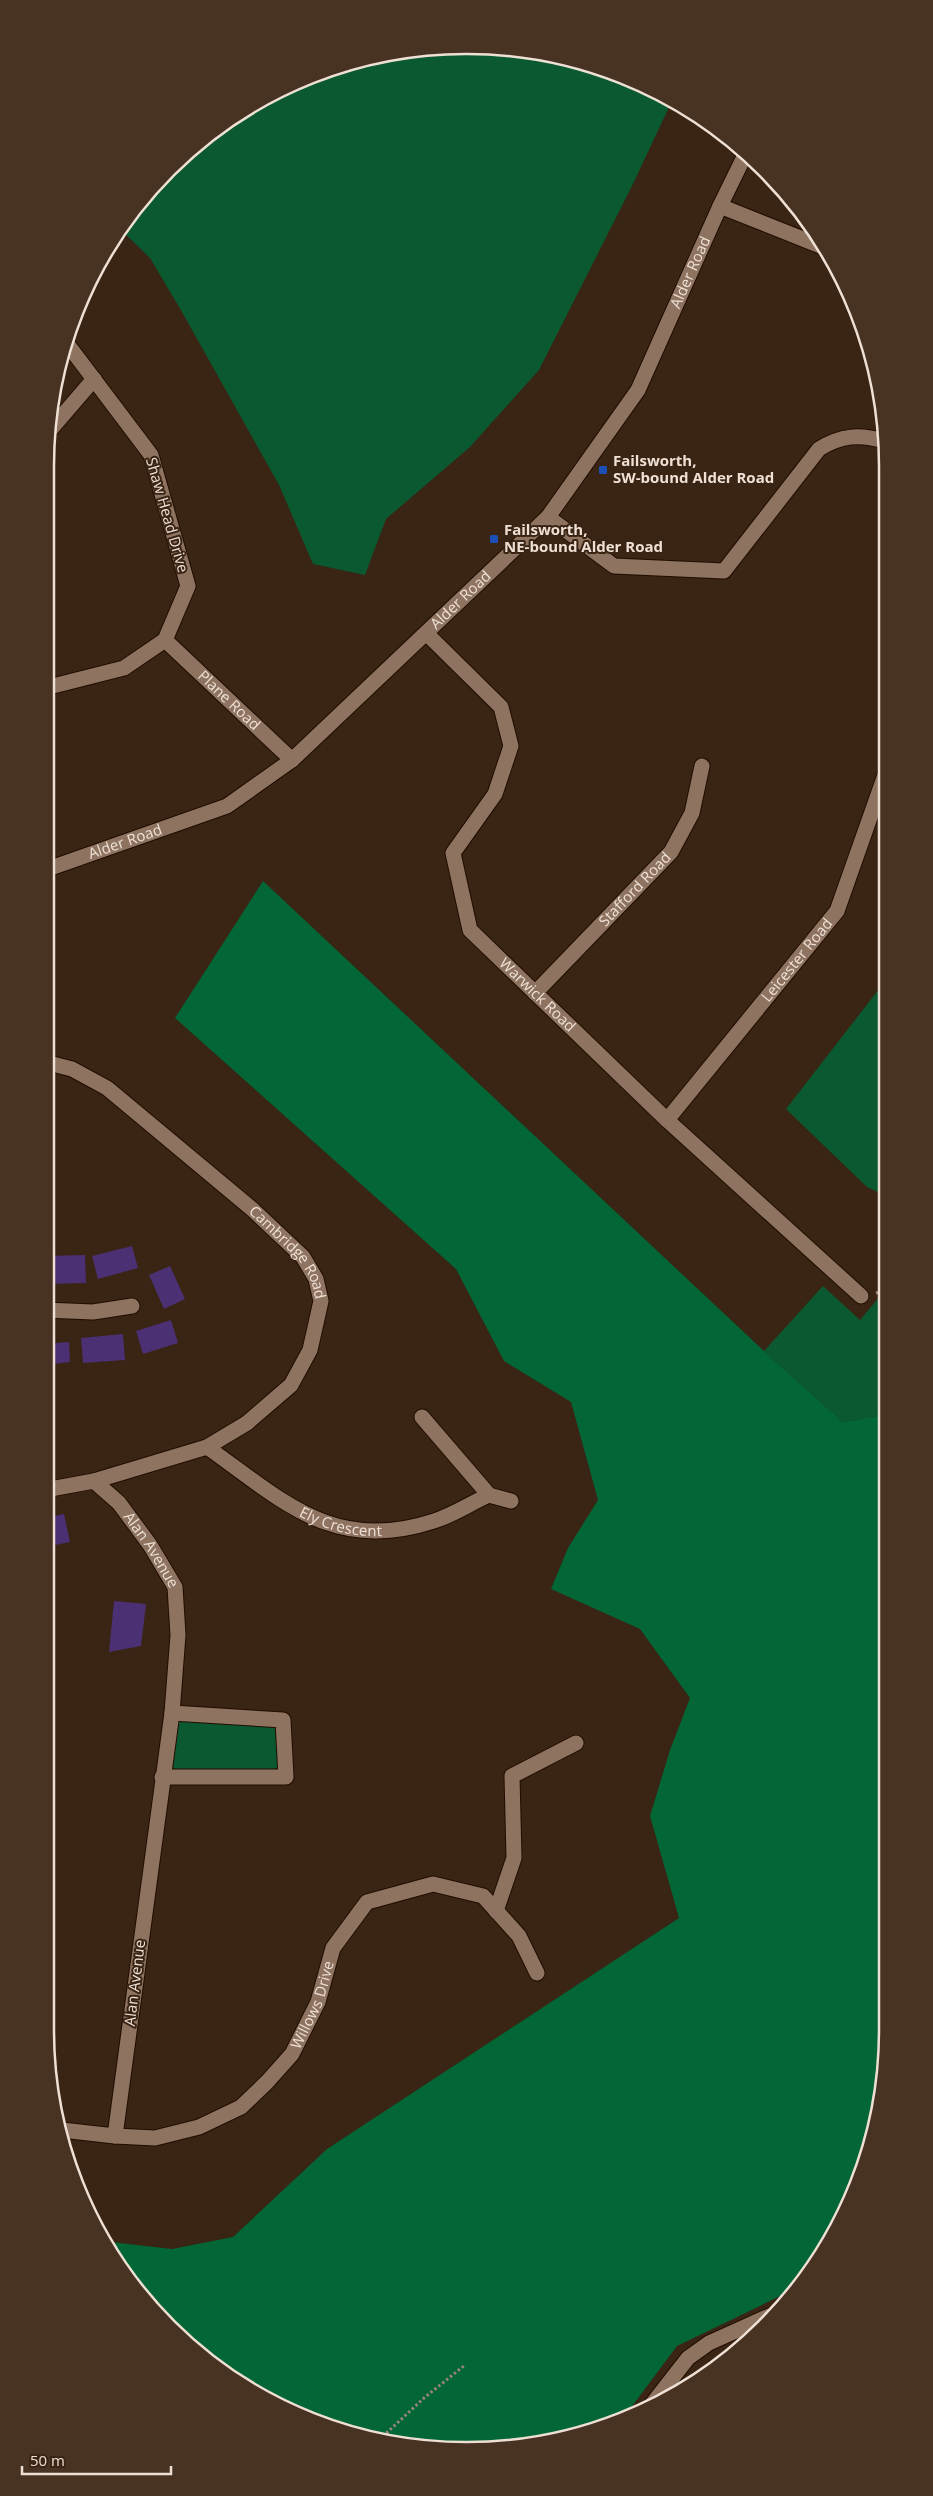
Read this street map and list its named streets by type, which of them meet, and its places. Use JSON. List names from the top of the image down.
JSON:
{
  "streets": {
    "street": [
      "Alder Road",
      "Shaw Head Drive",
      "Plane Road",
      "Stafford Road",
      "Leicester Road",
      "Warwick Road",
      "Cambridge Road",
      "Ely Crescent",
      "Alan Avenue",
      "Willows Drive"
    ]
  },
  "crossings": [
    ["Alder Road", "Plane Road"],
    ["Alder Road", "Warwick Road"],
    ["Shaw Head Drive", "Plane Road"],
    ["Stafford Road", "Warwick Road"],
    ["Leicester Road", "Warwick Road"],
    ["Cambridge Road", "Ely Crescent"],
    ["Cambridge Road", "Alan Avenue"],
    ["Alan Avenue", "Willows Drive"]
  ],
  "places": {
    "transit": ["Failsworth, SW-bound Alder Road", "Failsworth, NE-bound Alder Road"]
  },
  "scale_bar": "50 m"
}
